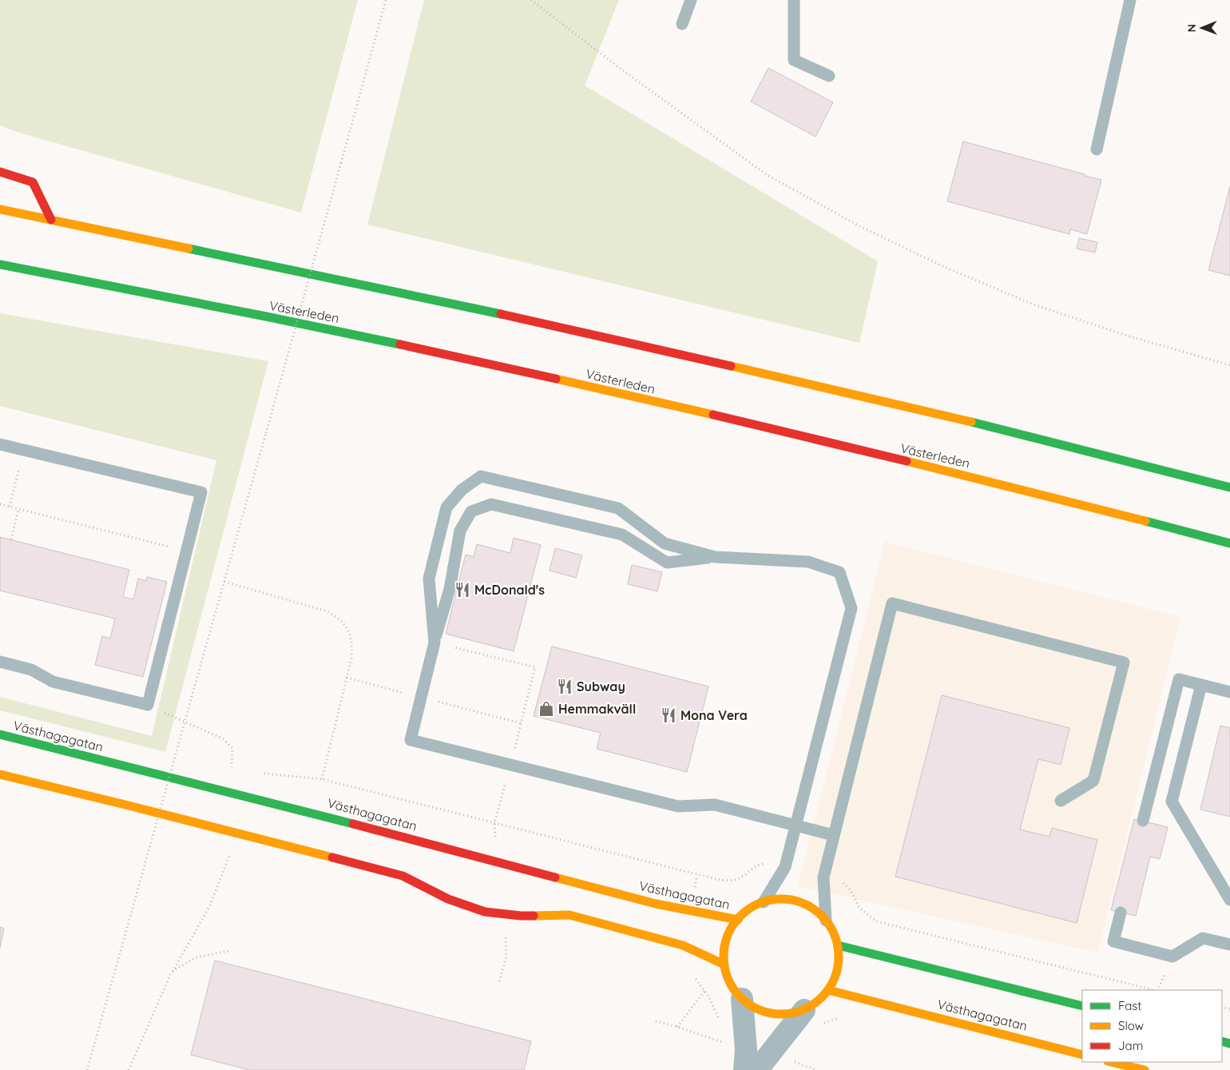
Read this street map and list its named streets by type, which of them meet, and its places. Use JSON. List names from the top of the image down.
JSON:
{
  "streets": {
    "main road": ["Västerleden", "Västhagagatan"]
  },
  "places": {
    "restaurant": ["McDonald's", "Subway", "Mona Vera"],
    "shop": ["Hemmakväll"]
  },
  "legend": ["Fast", "Slow", "Jam"],
  "north": "left"
}
